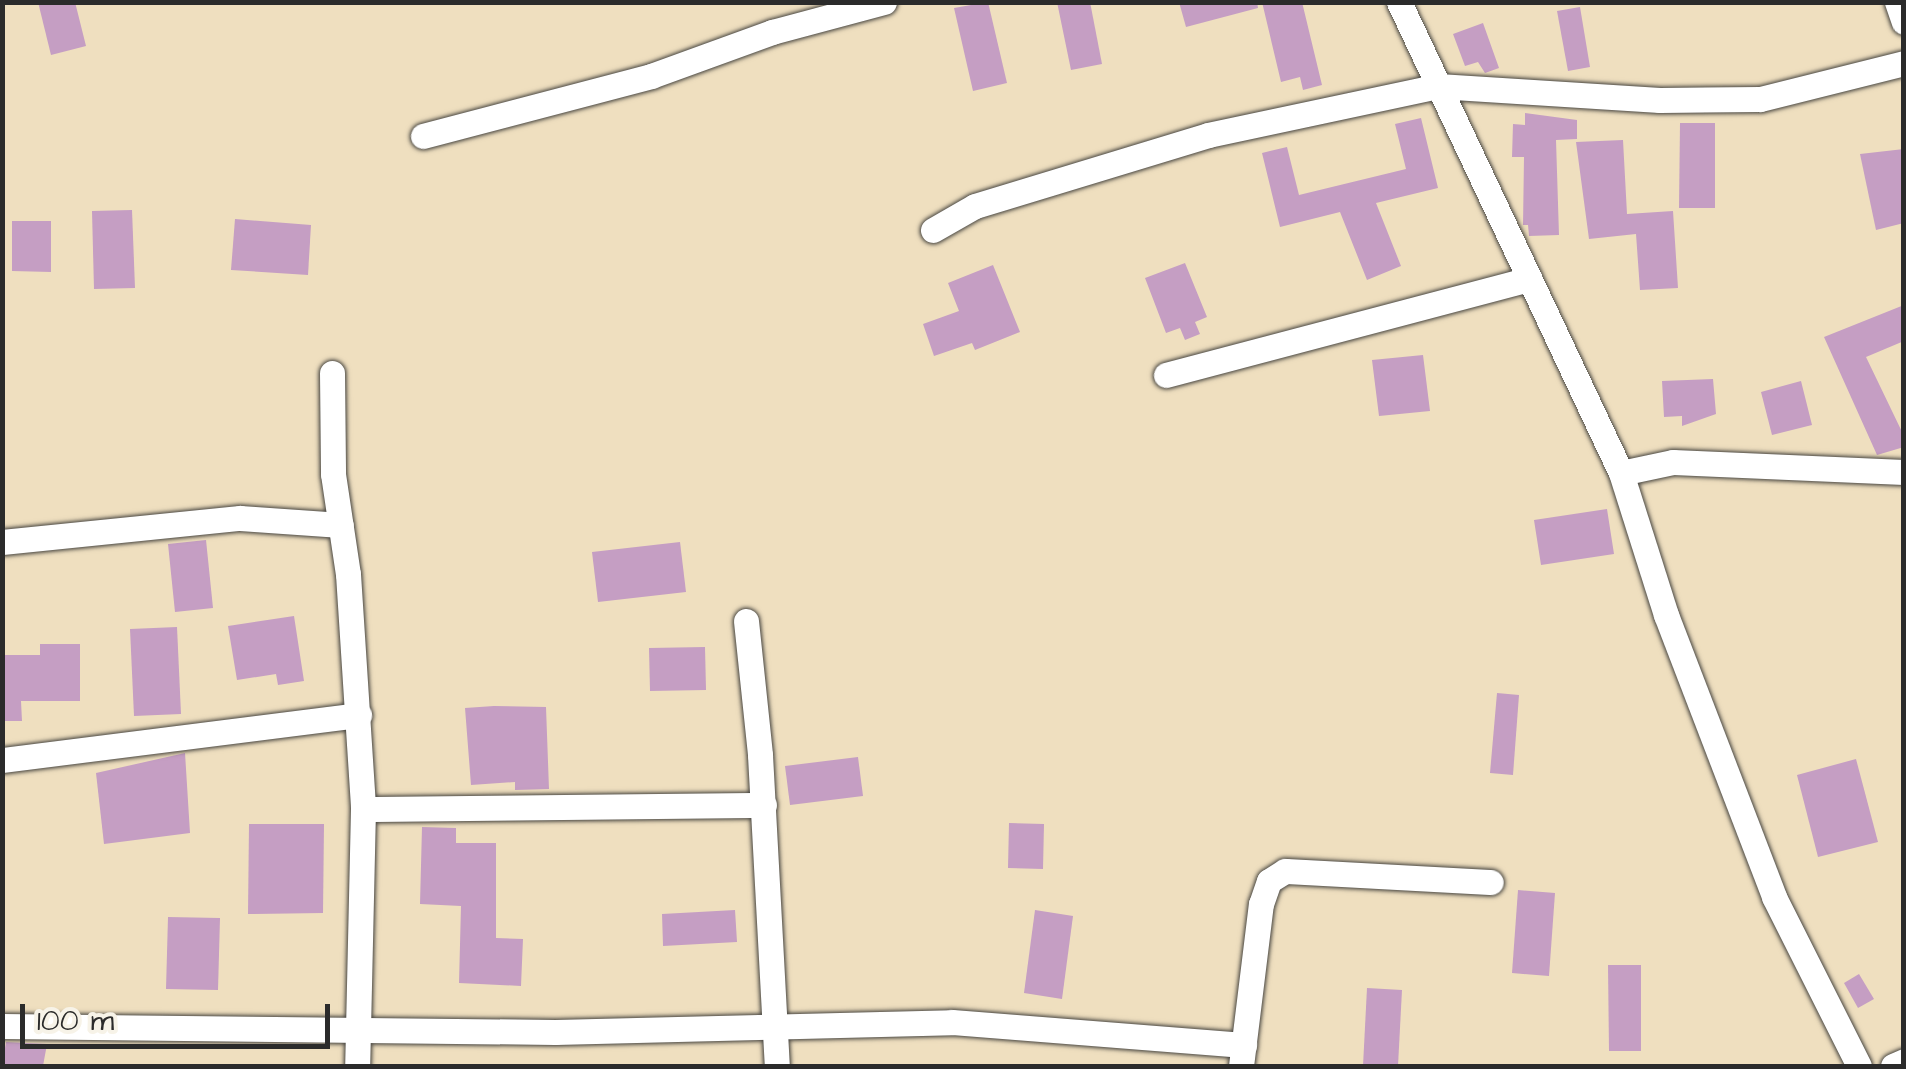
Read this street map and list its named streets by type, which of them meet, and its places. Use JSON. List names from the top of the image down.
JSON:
{
  "scale_bar": "100 m"
}
